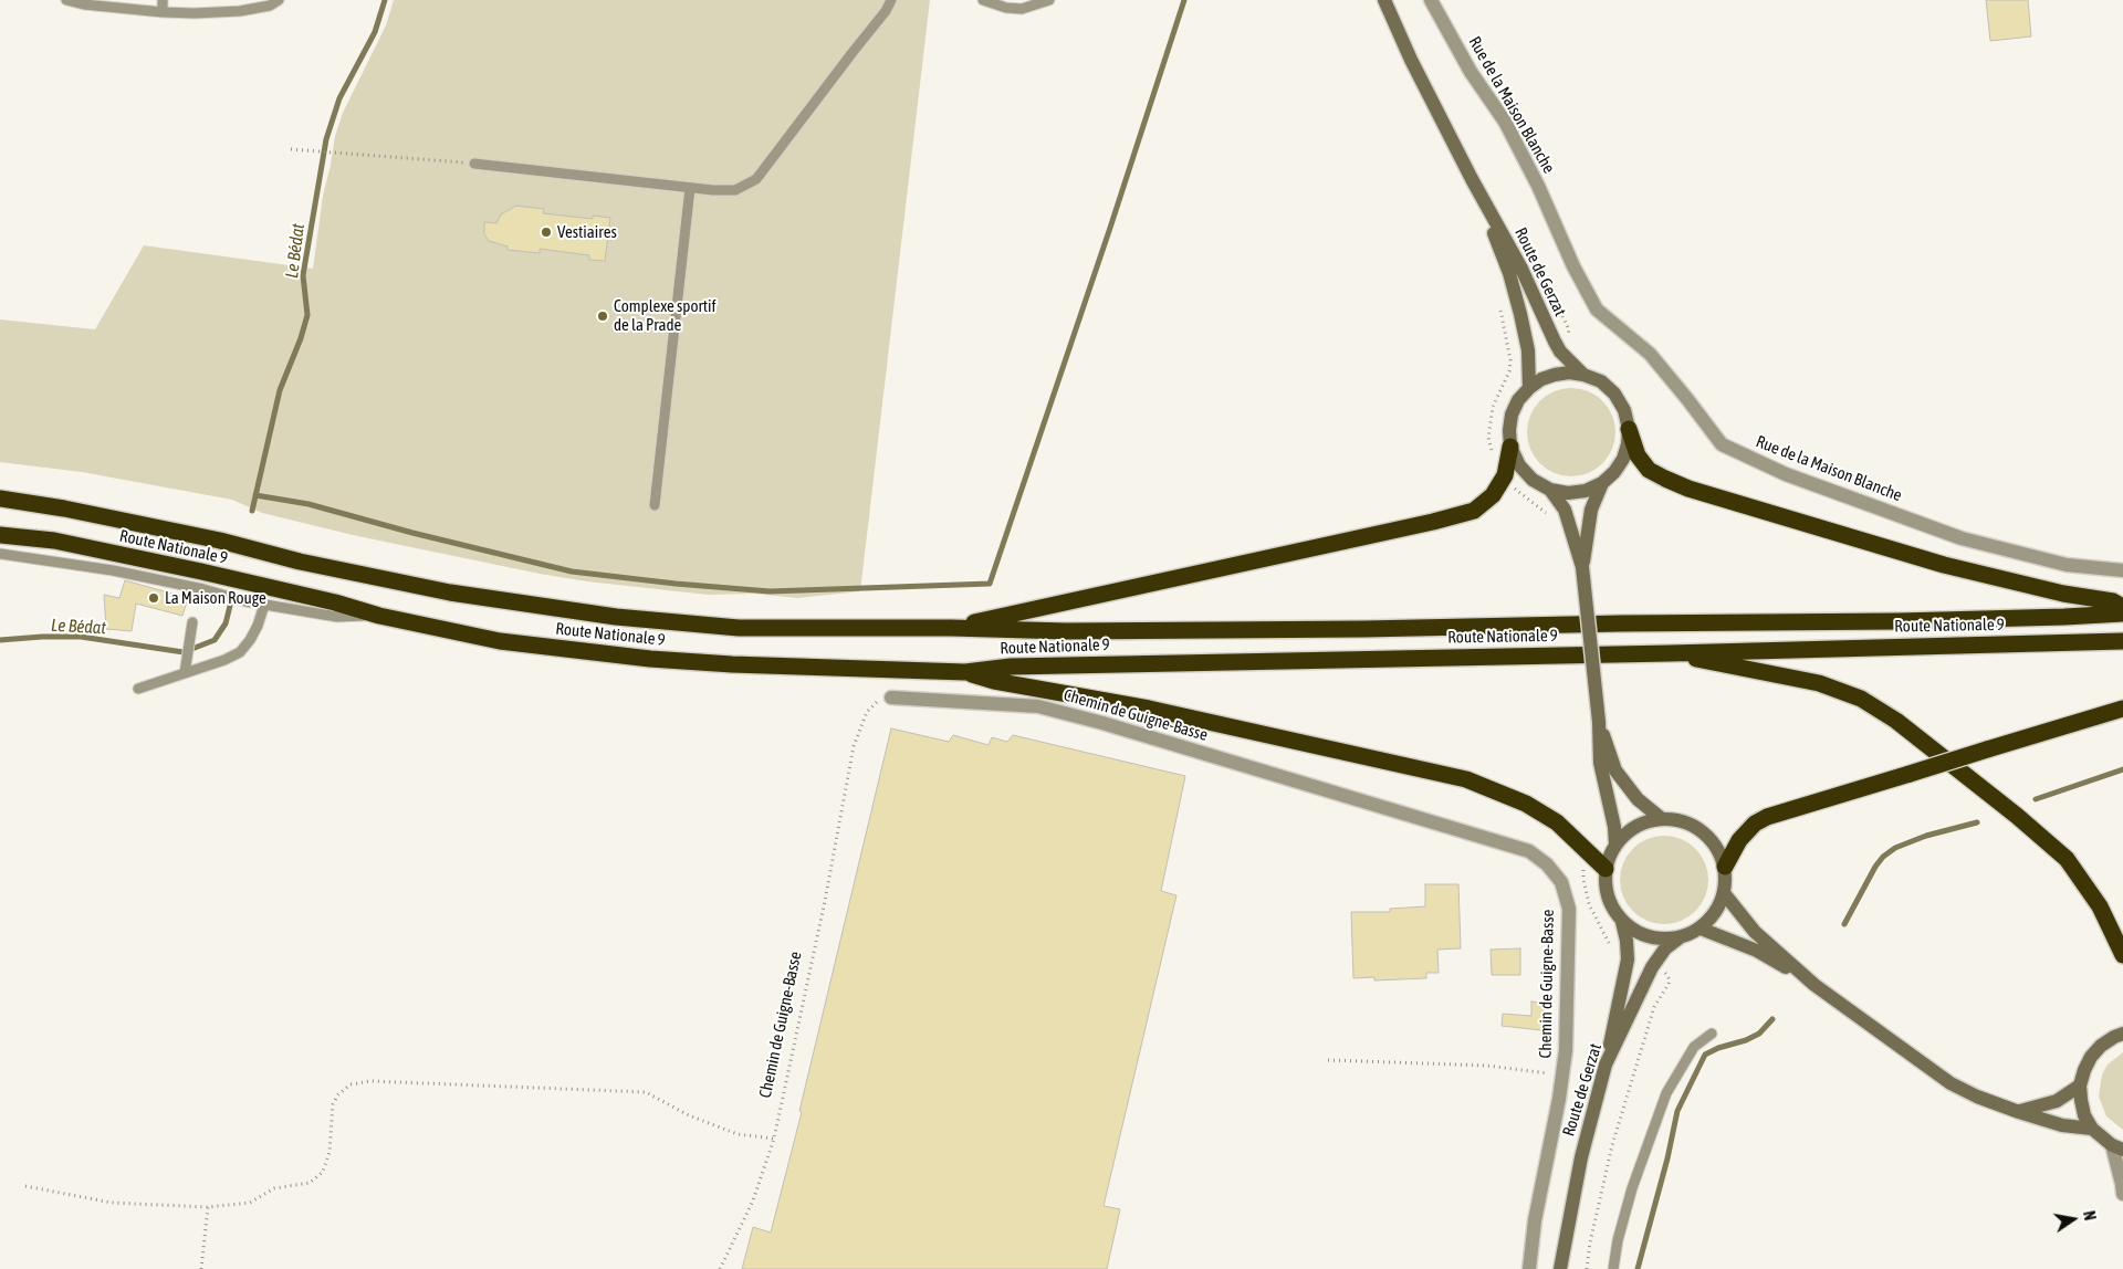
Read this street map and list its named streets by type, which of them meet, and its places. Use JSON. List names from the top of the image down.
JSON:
{
  "streets": {
    "highway": ["Route Nationale 9"],
    "main road": ["Route de Gerzat"],
    "street": ["Rue de la Maison Blanche", "Chemin de Guigne-Basse"]
  },
  "water": ["Le Bédat"],
  "places": ["Vestiaires", "Complexe sportif de la Prade", "La Maison Rouge"],
  "north": "right"
}
